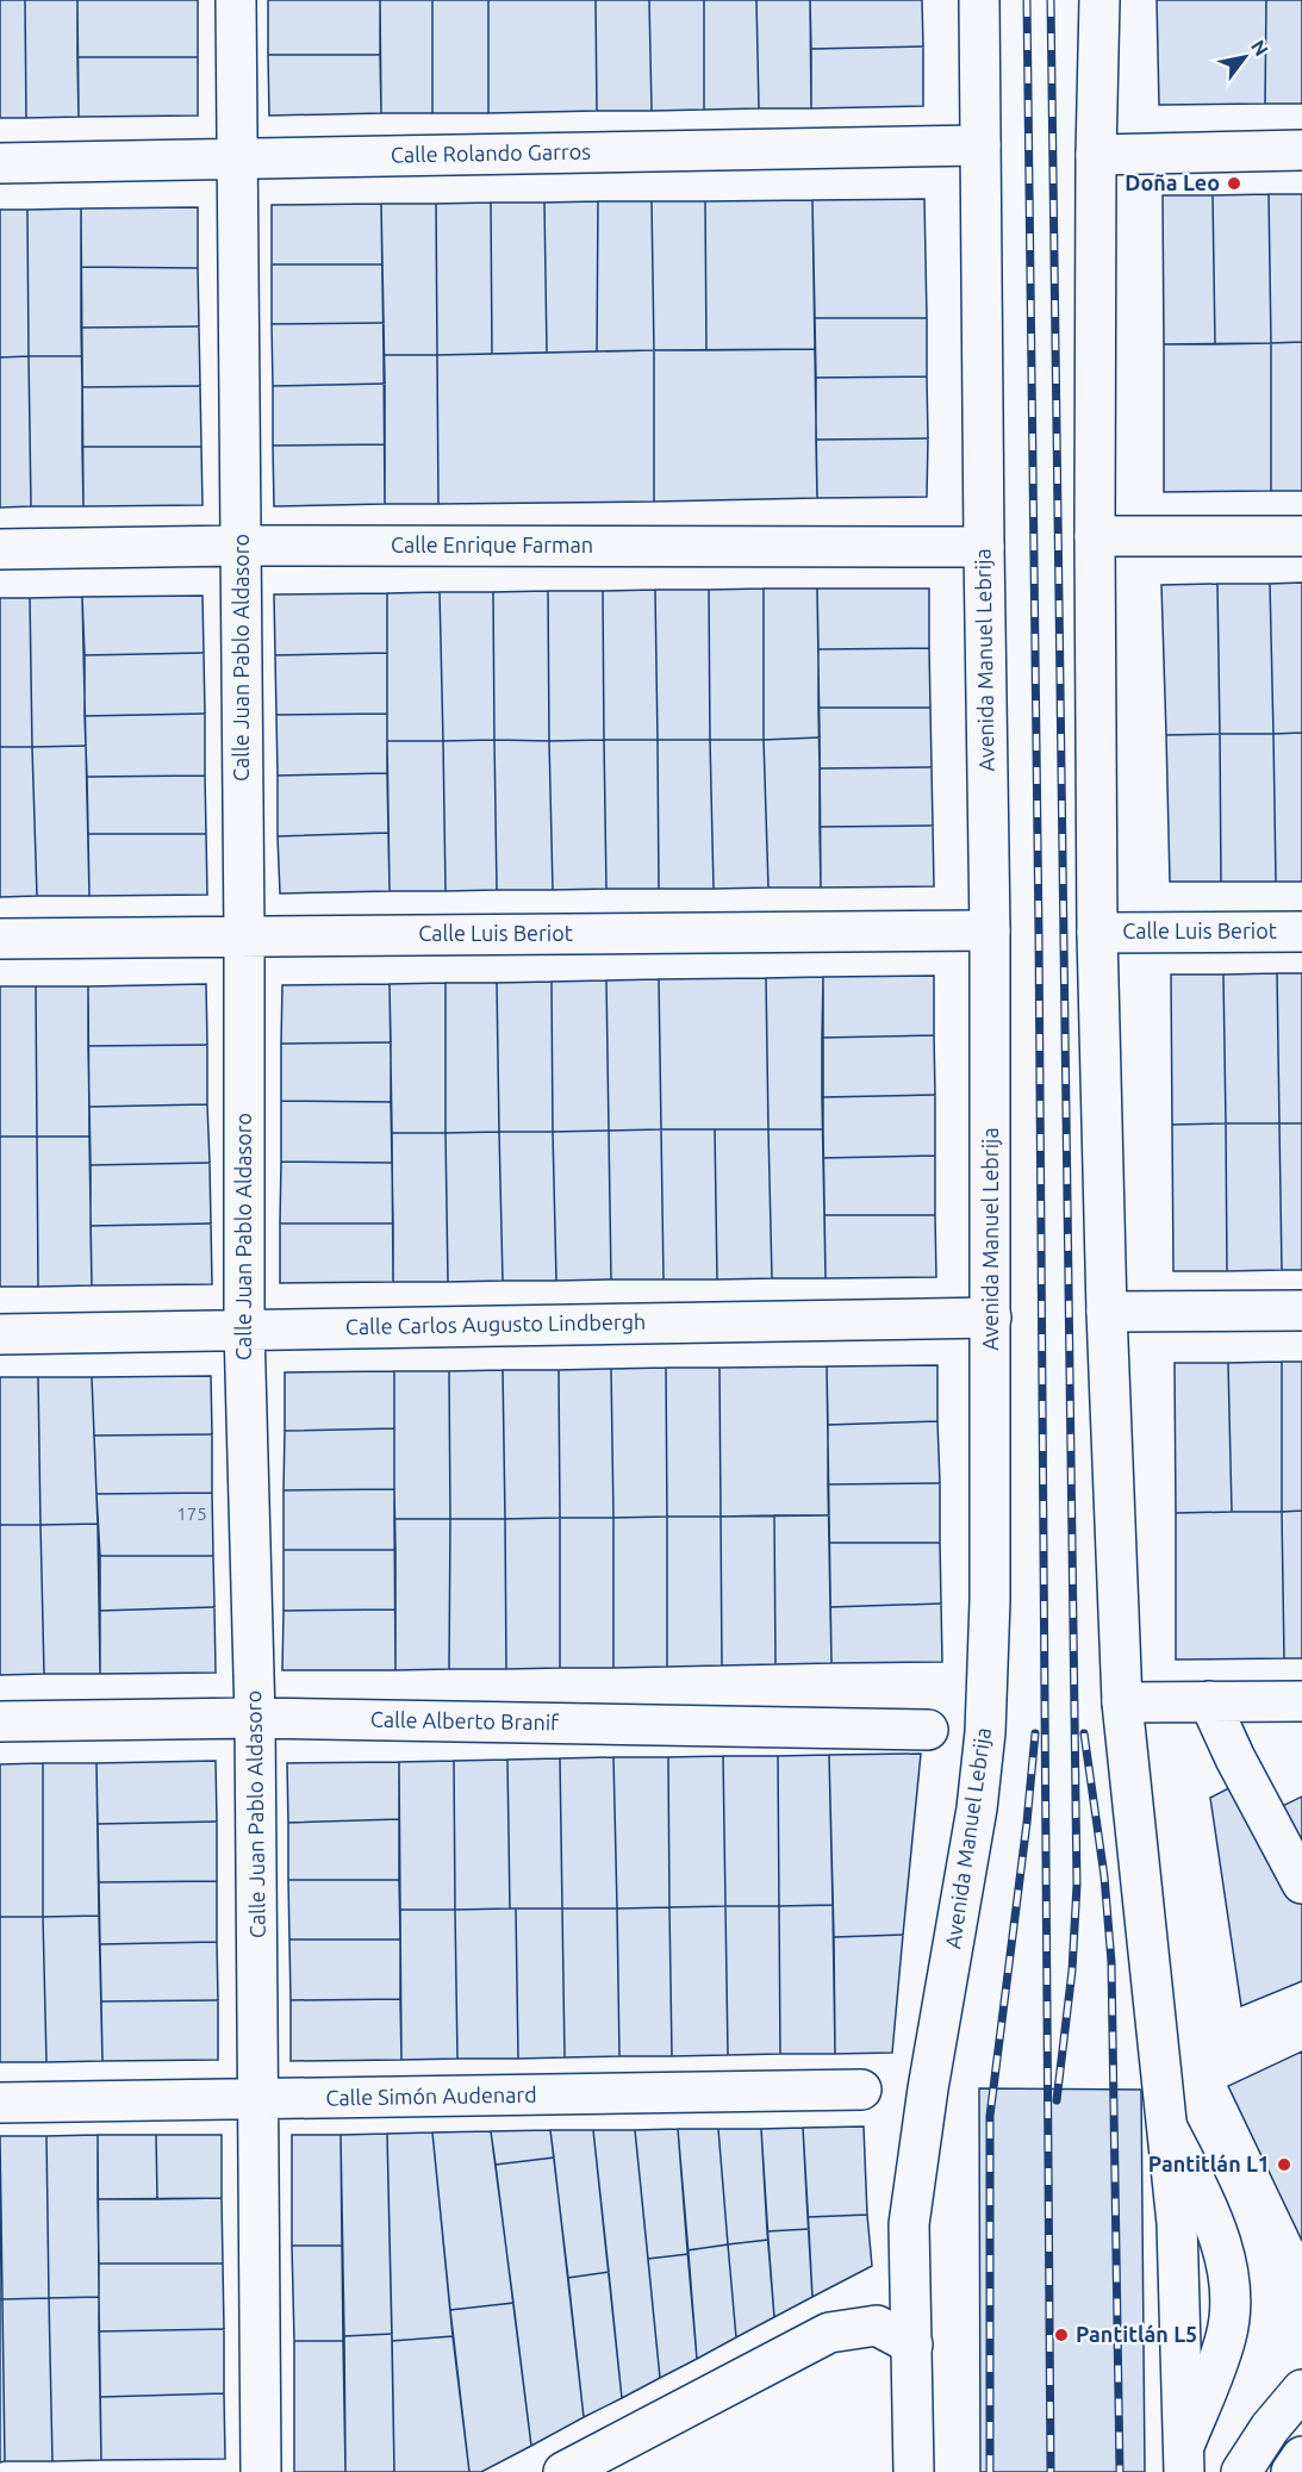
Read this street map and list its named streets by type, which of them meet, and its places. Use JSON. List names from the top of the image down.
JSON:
{
  "streets": {
    "street": [
      "Calle Rolando Garros",
      "Calle Enrique Farman",
      "Calle Juan Pablo Aldasoro",
      "Avenida Manuel Lebrija",
      "Calle Luis Beriot",
      "Calle Carlos Augusto Lindbergh",
      "Calle Alberto Branif",
      "Calle Simón Audenard"
    ]
  },
  "crossings": [
    ["Calle Rolando Garros", "Calle Juan Pablo Aldasoro"],
    ["Calle Rolando Garros", "Avenida Manuel Lebrija"],
    ["Calle Enrique Farman", "Calle Juan Pablo Aldasoro"],
    ["Calle Enrique Farman", "Avenida Manuel Lebrija"],
    ["Calle Juan Pablo Aldasoro", "Calle Luis Beriot"],
    ["Calle Juan Pablo Aldasoro", "Calle Carlos Augusto Lindbergh"],
    ["Calle Juan Pablo Aldasoro", "Calle Alberto Branif"],
    ["Calle Juan Pablo Aldasoro", "Calle Simón Audenard"],
    ["Avenida Manuel Lebrija", "Calle Luis Beriot"],
    ["Avenida Manuel Lebrija", "Calle Carlos Augusto Lindbergh"]
  ],
  "places": ["Doña Leo", "Pantitlán L1", "Pantitlán L5"],
  "house_numbers": ["175"],
  "north": "top right"
}
